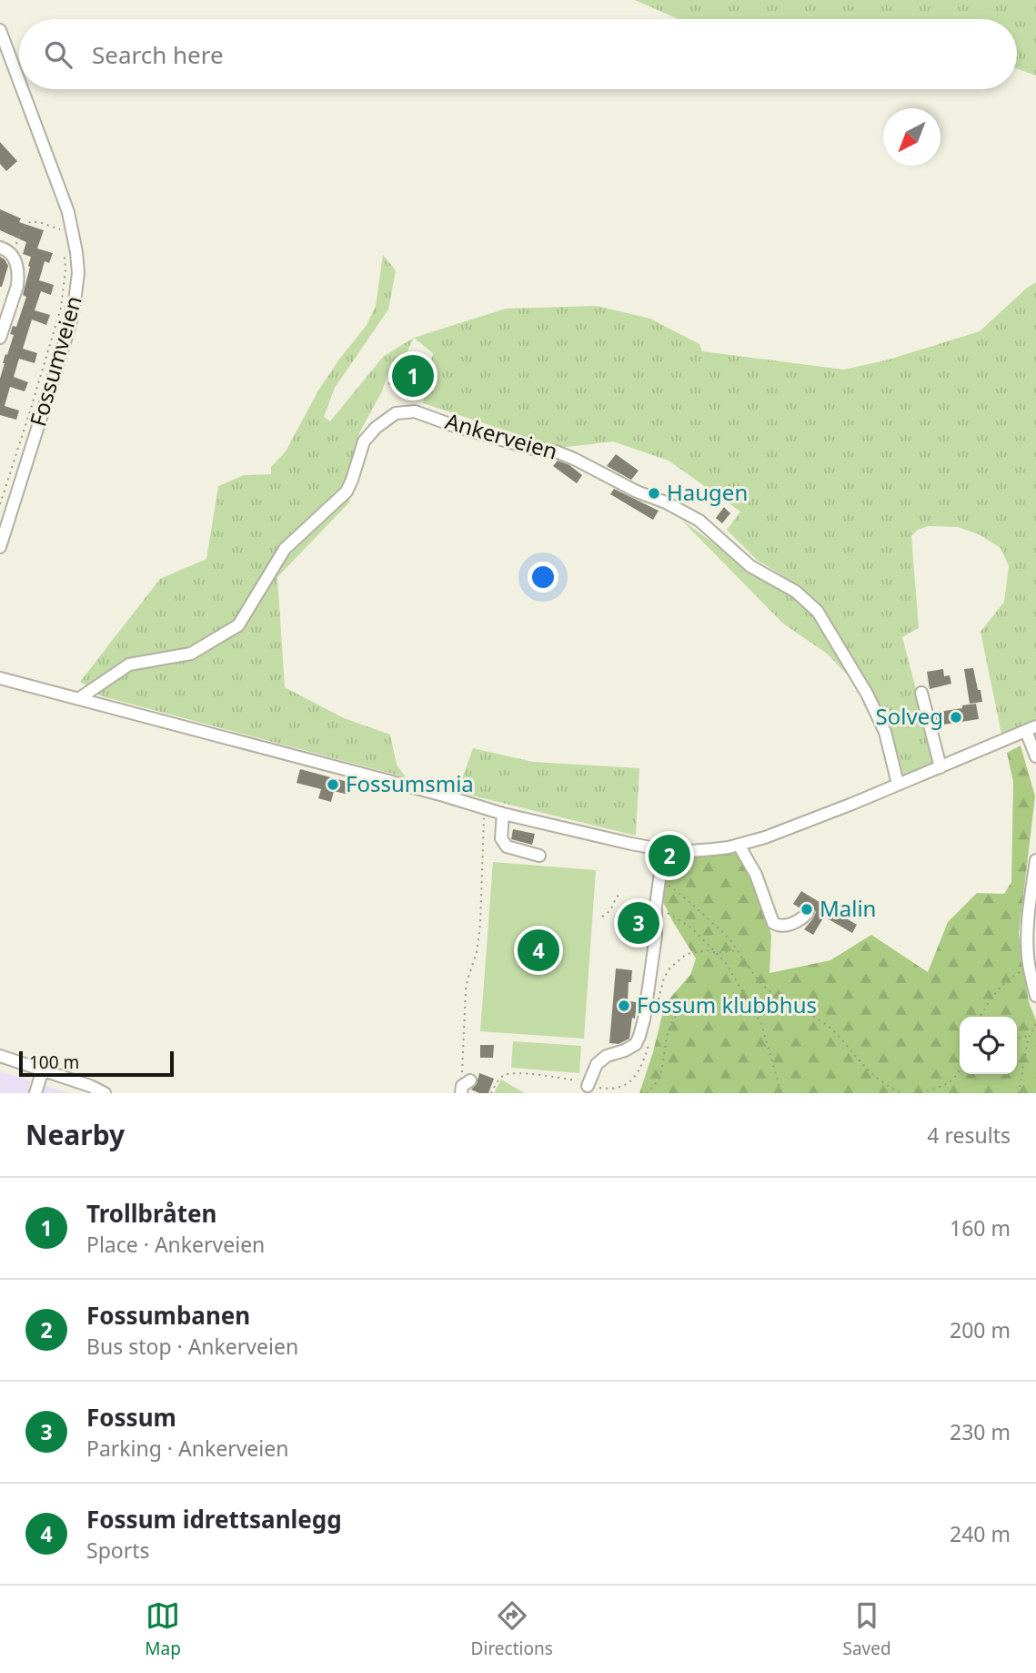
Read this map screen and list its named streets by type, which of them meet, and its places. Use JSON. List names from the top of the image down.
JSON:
{
  "streets": {
    "street": ["Fossumveien", "Ankerveien"]
  },
  "places": [
    "Haugen",
    "Solveg",
    "Fossumsmia",
    "Malin",
    "Fossum klubbhus"
  ],
  "scale_bar": "100 m",
  "north": "bottom left",
  "page": {
    "search": "Search here",
    "pins": [
      "1",
      "2",
      "3",
      "4"
    ],
    "scale": "100 m",
    "heading": ["Nearby", "4 results"],
    "list": [
      {
        "mark": "1",
        "name": "Trollbråten",
        "note": "Place · Ankerveien",
        "value": "160 m"
      },
      {
        "mark": "2",
        "name": "Fossumbanen",
        "note": "Bus stop · Ankerveien",
        "value": "200 m"
      },
      {
        "mark": "3",
        "name": "Fossum",
        "note": "Parking · Ankerveien",
        "value": "230 m"
      },
      {
        "mark": "4",
        "name": "Fossum idrettsanlegg",
        "note": "Sports",
        "value": "240 m"
      }
    ],
    "nav": ["Map", "Directions", "Saved"]
  }
}
